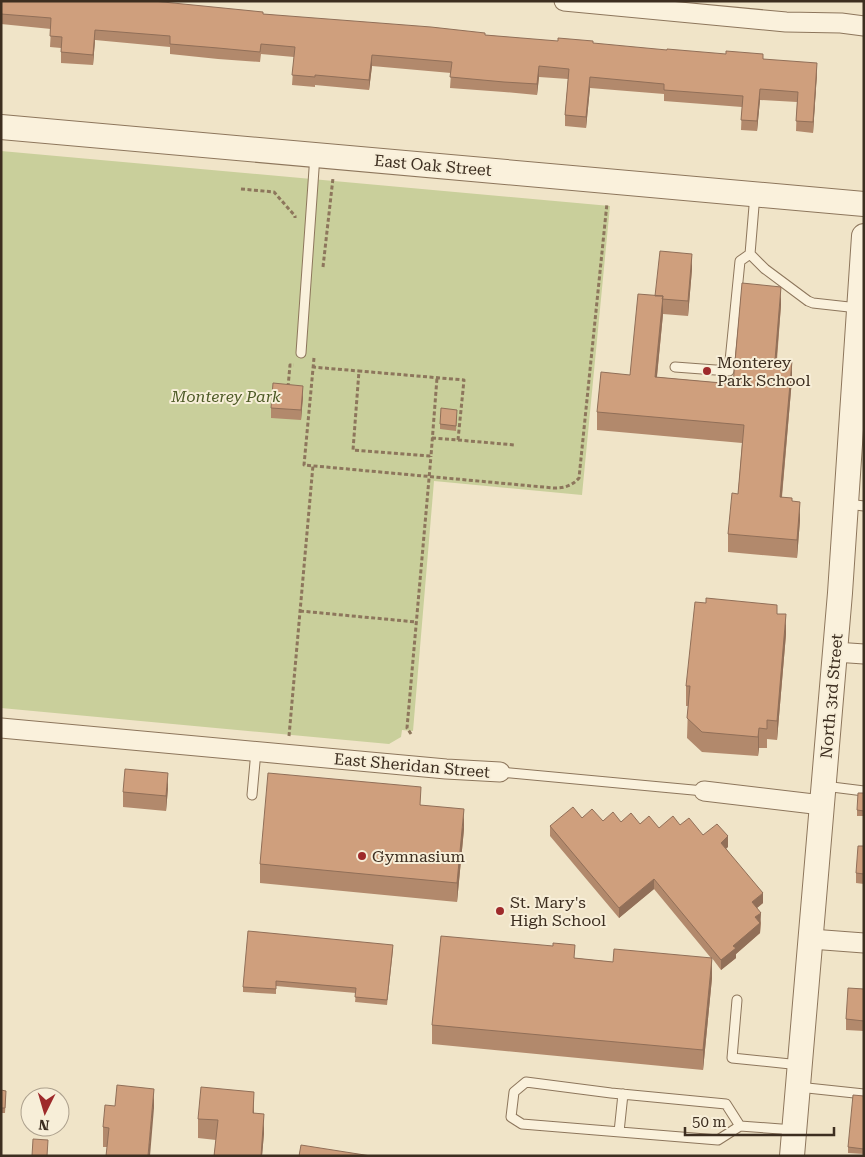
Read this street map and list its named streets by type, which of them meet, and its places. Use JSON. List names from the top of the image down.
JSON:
{
  "streets": {
    "street": ["East Oak Street", "North 3rd Street", "East Sheridan Street"]
  },
  "crossings": [
    ["North 3rd Street", "East Sheridan Street"]
  ],
  "parks": ["Monterey Park"],
  "places": ["Monterey Park School", "Gymnasium", "St. Mary's High School"],
  "scale_bar": "50 m",
  "north": "bottom"
}
